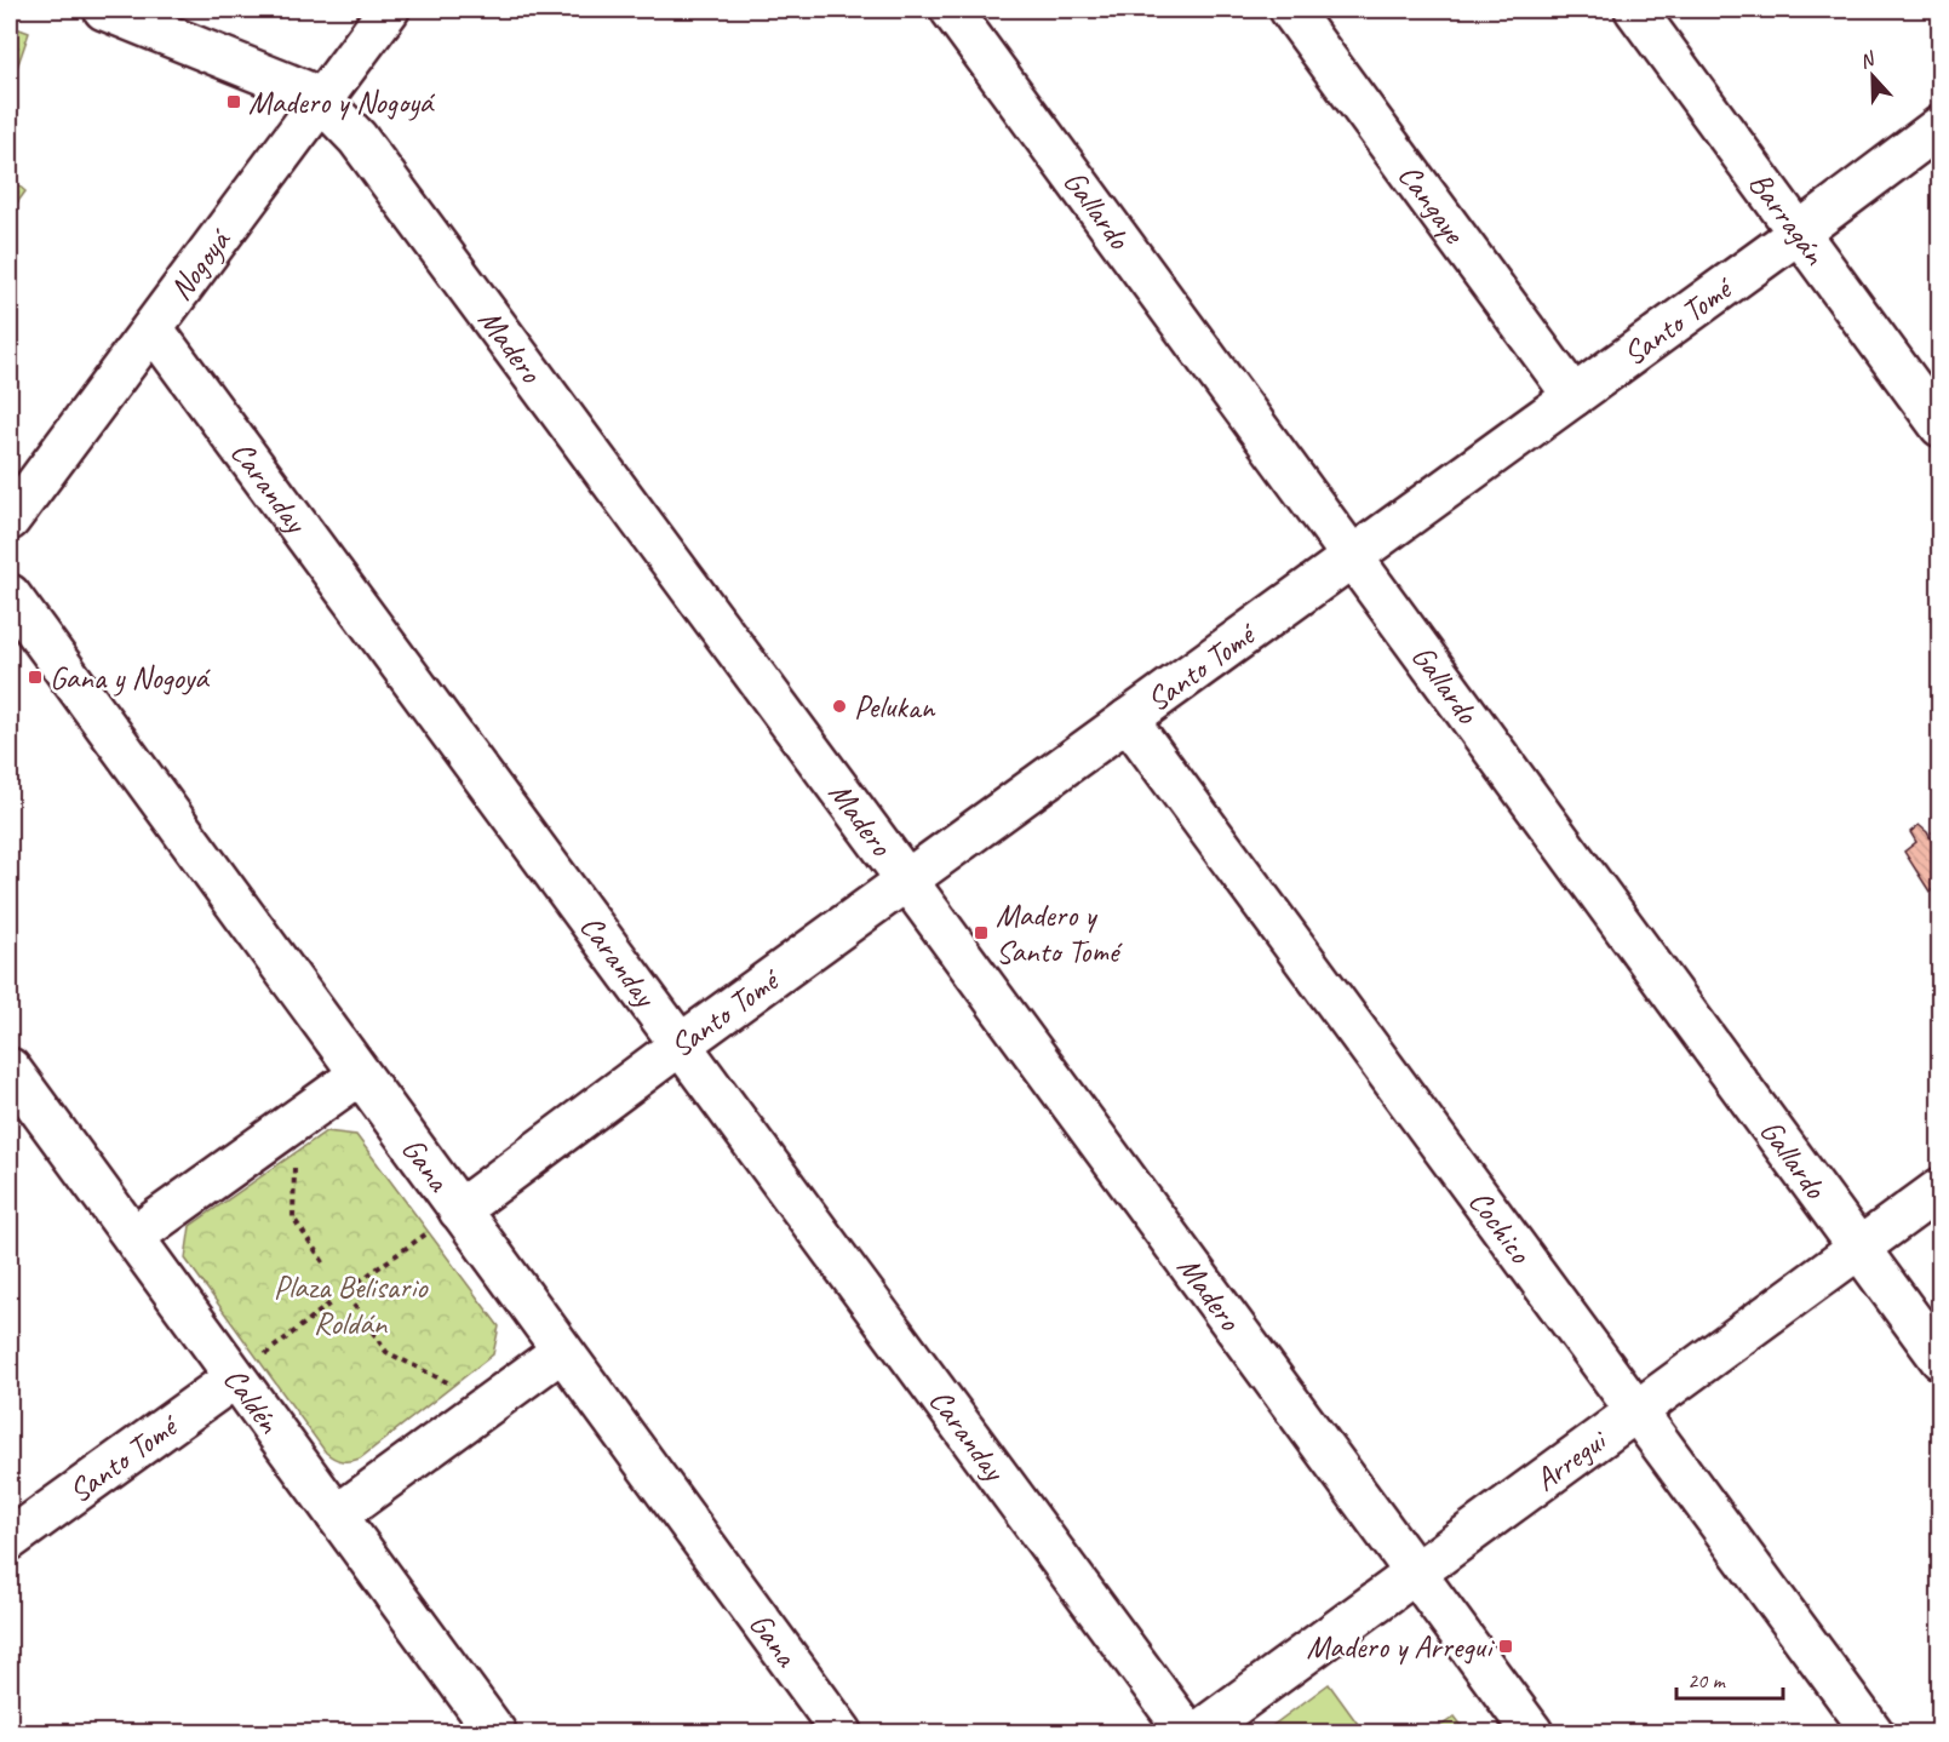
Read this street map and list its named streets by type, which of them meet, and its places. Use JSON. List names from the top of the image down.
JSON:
{
  "streets": {
    "street": [
      "Cangaye",
      "Gallardo",
      "Barragán",
      "Nogoyá",
      "Santo Tomé",
      "Madero",
      "Caranday",
      "Gana",
      "Cochico",
      "Caldén",
      "Arregui"
    ]
  },
  "crossings": [
    ["Cangaye", "Santo Tomé"],
    ["Gallardo", "Santo Tomé"],
    ["Gallardo", "Arregui"],
    ["Barragán", "Santo Tomé"],
    ["Nogoyá", "Madero"],
    ["Nogoyá", "Caranday"],
    ["Santo Tomé", "Madero"],
    ["Santo Tomé", "Caranday"],
    ["Santo Tomé", "Gana"],
    ["Santo Tomé", "Cochico"],
    ["Santo Tomé", "Caldén"],
    ["Madero", "Arregui"],
    ["Cochico", "Arregui"]
  ],
  "parks": ["Plaza Belisario Roldán"],
  "places": {
    "transit": [
      "Madero y Nogoyá",
      "Gana y Nogoyá",
      "Madero y Santo Tomé",
      "Madero y Arregui"
    ],
    "other": ["Pelukan"]
  },
  "scale_bar": "20 m",
  "north": "top"
}
